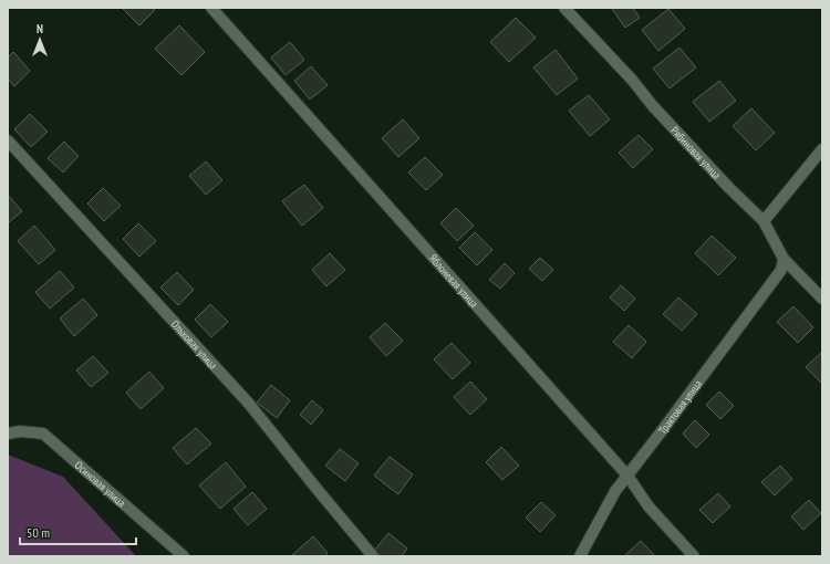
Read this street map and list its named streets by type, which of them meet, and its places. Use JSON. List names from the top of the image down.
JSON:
{
  "streets": {
    "street": [
      "Рябиновая улица",
      "Яблоневая улица",
      "Ольховая улица",
      "Трактовая улица",
      "Осиновая улица"
    ]
  },
  "crossings": [
    ["Рябиновая улица", "Трактовая улица"],
    ["Яблоневая улица", "Трактовая улица"]
  ],
  "scale_bar": "50 m",
  "north": "top"
}
